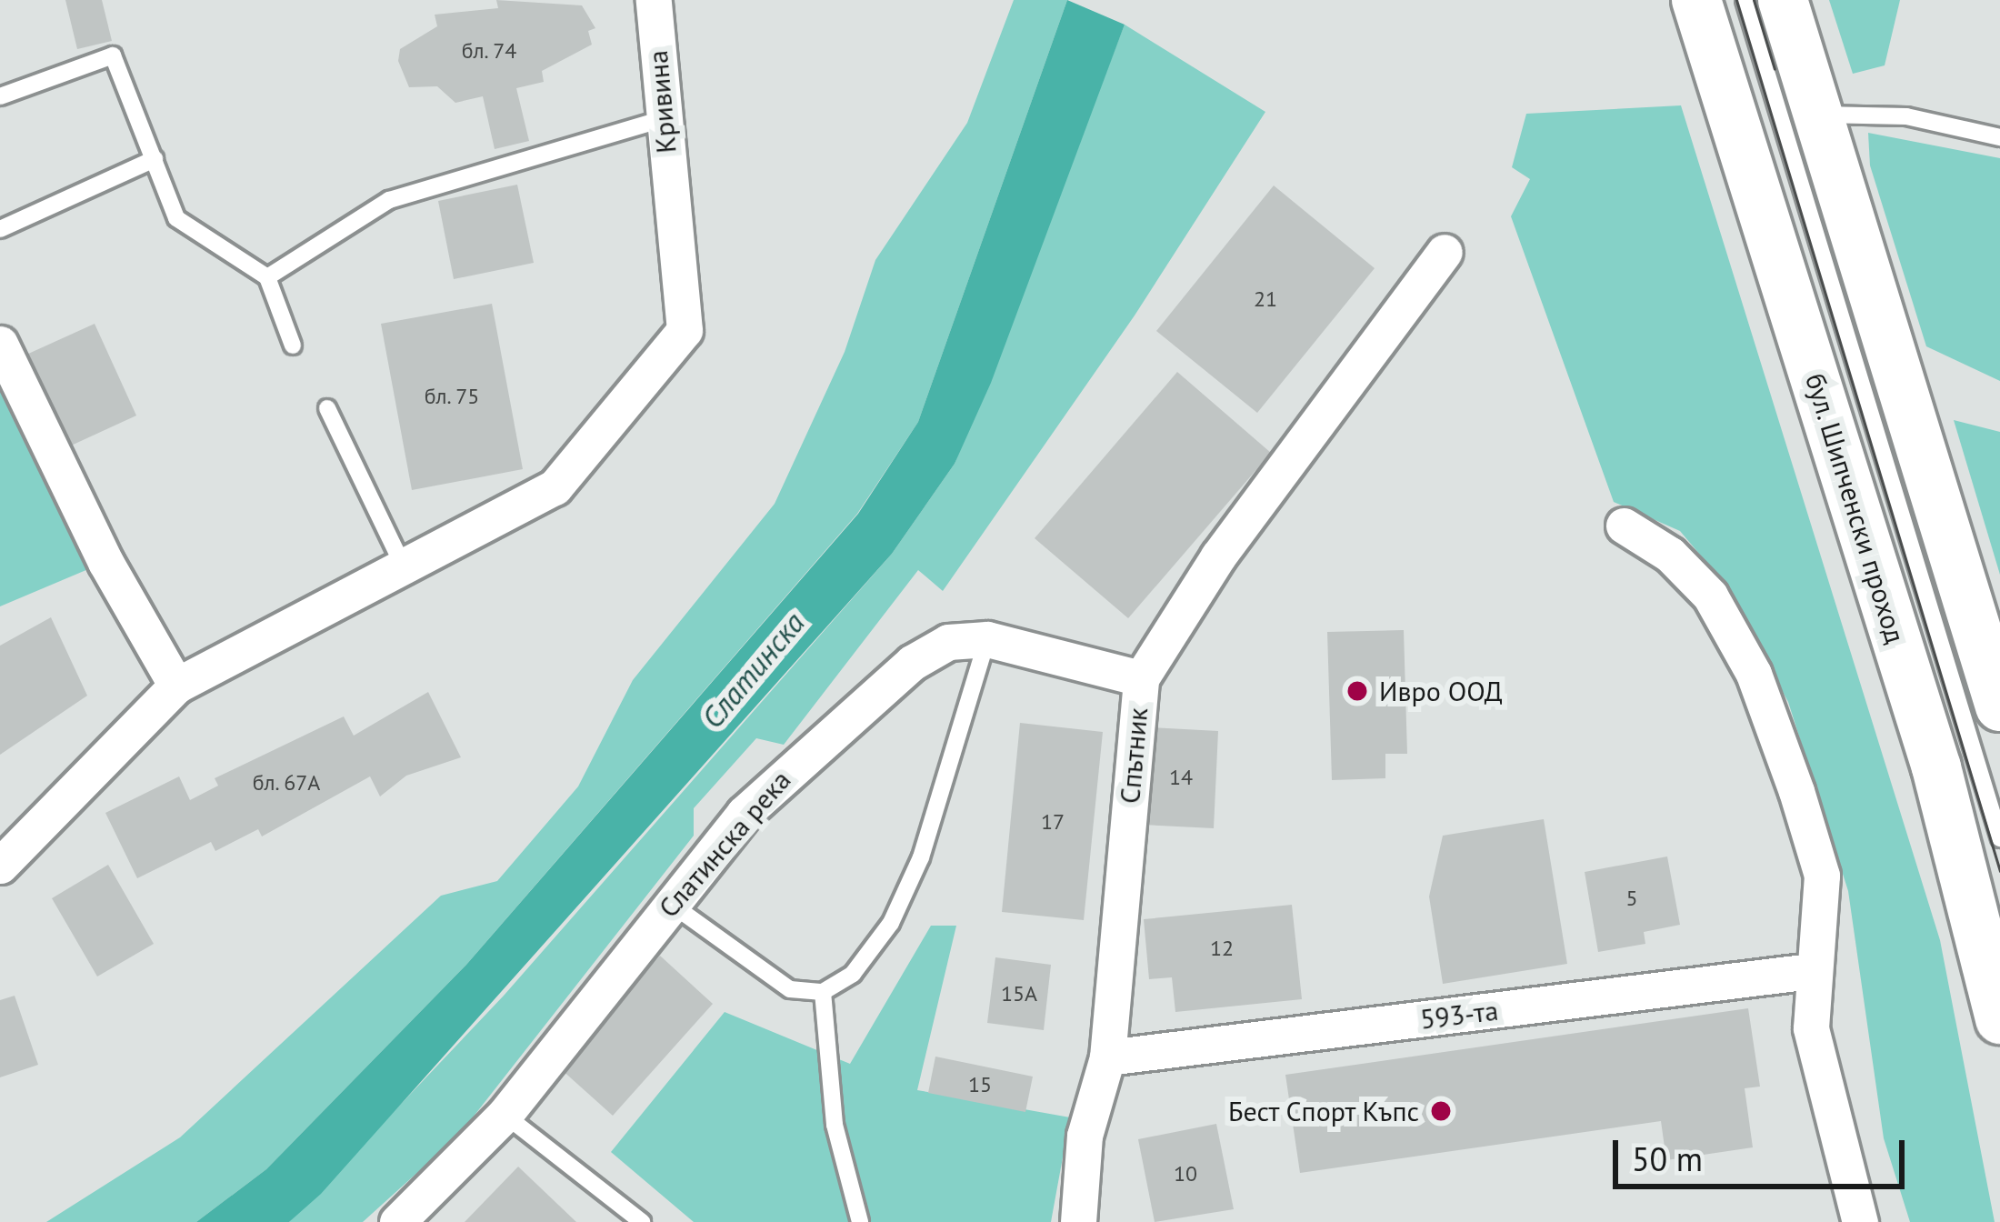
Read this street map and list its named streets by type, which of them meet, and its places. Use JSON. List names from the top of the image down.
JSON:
{
  "streets": {
    "main road": ["бул. Шипченски проход"],
    "street": [
      "Кривина",
      "Спътник",
      "Слатинска река",
      "593-та"
    ]
  },
  "crossings": [
    ["Спътник", "Слатинска река"],
    ["Спътник", "593-та"]
  ],
  "water": ["Слатинска"],
  "places": ["Ивро ООД", "Бест Спорт Къпс"],
  "house_numbers": [
    "бл. 74",
    "21",
    "бл. 75",
    "14",
    "бл. 67А",
    "17",
    "5",
    "12",
    "15А",
    "15",
    "10"
  ],
  "scale_bar": "50 m"
}
